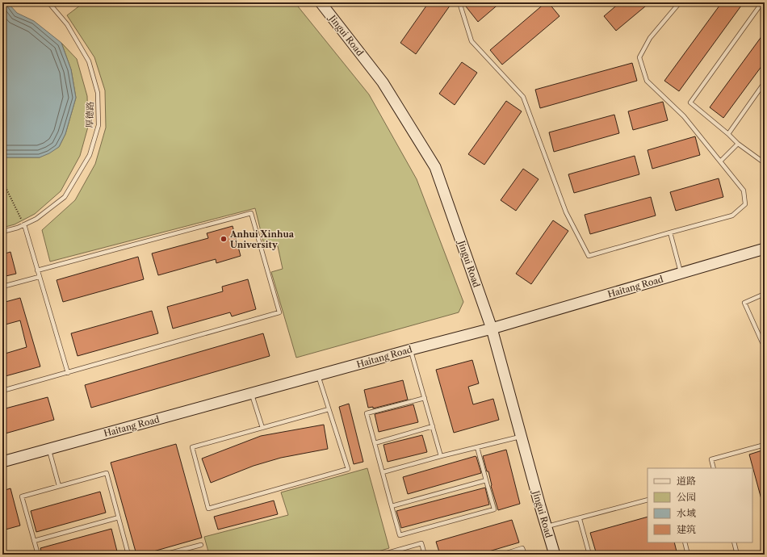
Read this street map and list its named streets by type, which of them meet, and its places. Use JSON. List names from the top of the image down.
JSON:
{
  "streets": {
    "street": ["Jingui Road", "Haitang Road"],
    "lane": ["厚德路"]
  },
  "crossings": [
    ["Jingui Road", "Haitang Road"]
  ],
  "places": ["Anhui Xinhua University"],
  "legend": [
    "道路",
    "公园",
    "水域",
    "建筑"
  ]
}
